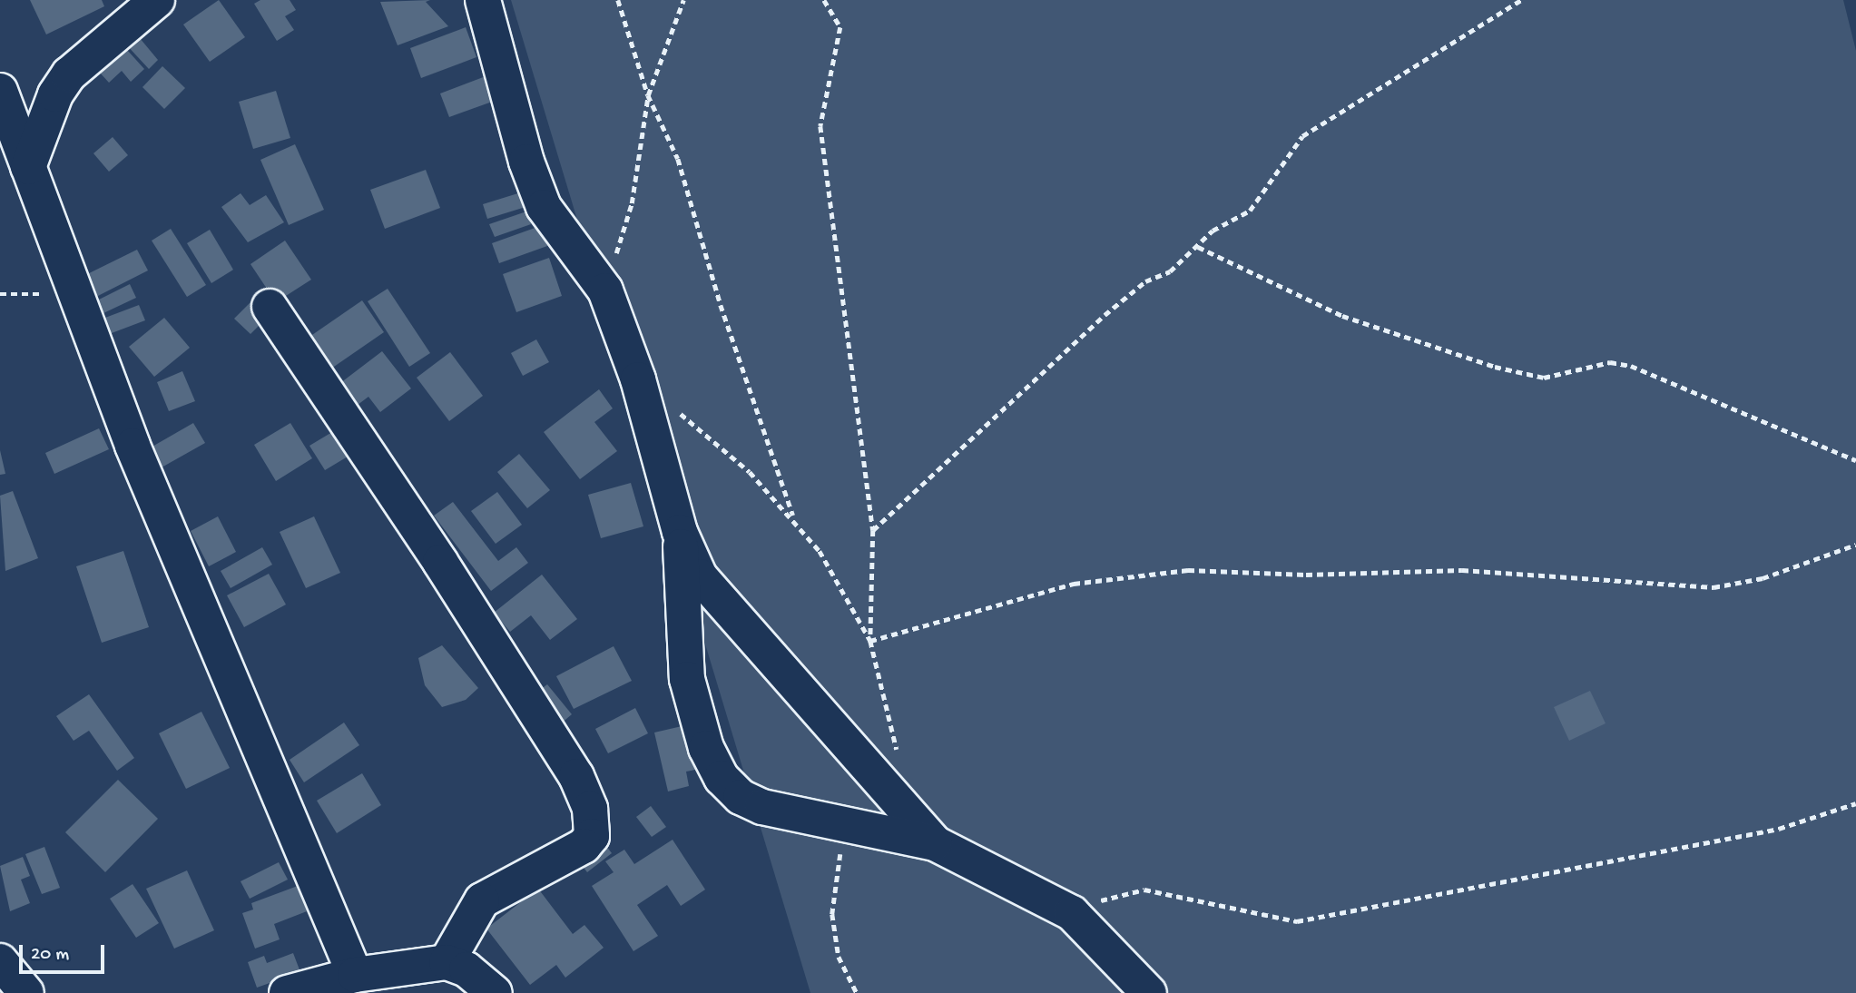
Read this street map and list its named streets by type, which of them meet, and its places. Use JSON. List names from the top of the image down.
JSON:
{
  "scale_bar": "20 m"
}
